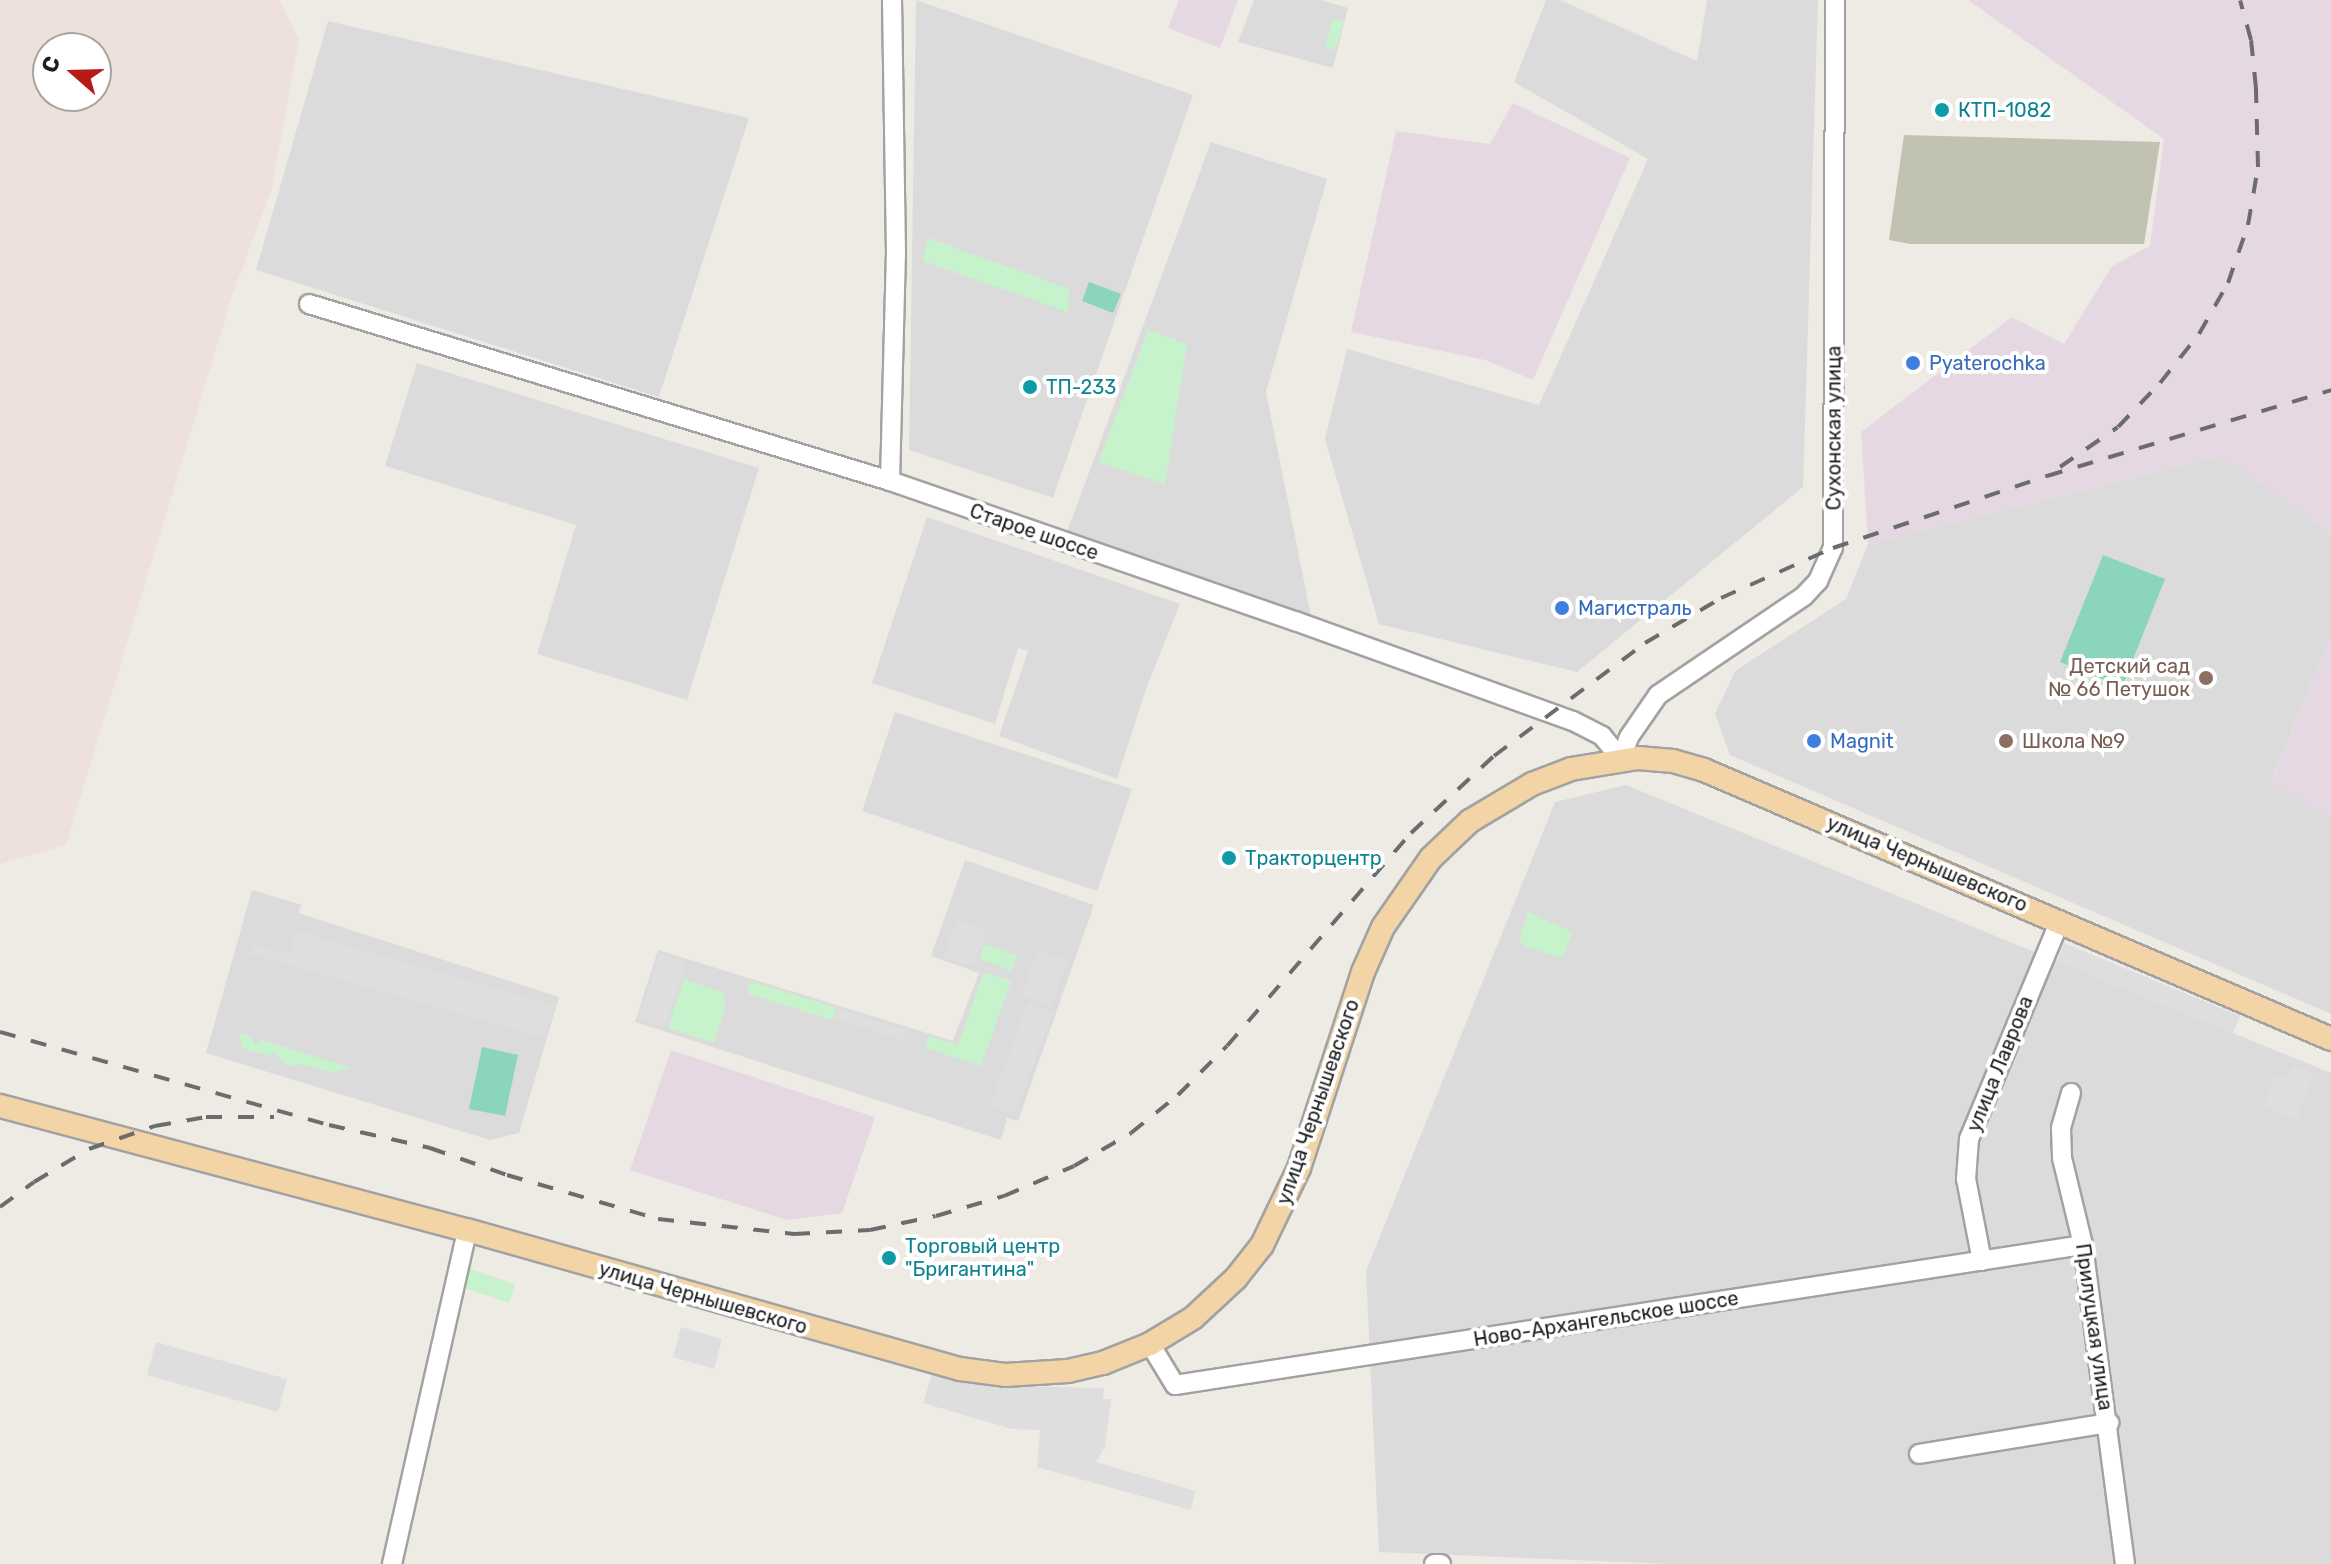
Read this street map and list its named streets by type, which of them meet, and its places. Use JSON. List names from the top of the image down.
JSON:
{
  "streets": {
    "main road": ["улица Чернышевского"],
    "street": [
      "Сухонская улица",
      "Старое шоссе",
      "улица Лаврова",
      "Ново-Архангельское шоссе",
      "Прилуцкая улица"
    ]
  },
  "crossings": [
    ["Сухонская улица", "Старое шоссе"],
    ["Сухонская улица", "улица Чернышевского"],
    ["Старое шоссе", "улица Чернышевского"],
    ["улица Чернышевского", "улица Лаврова"],
    ["улица Чернышевского", "Ново-Архангельское шоссе"],
    ["улица Лаврова", "Ново-Архангельское шоссе"],
    ["Ново-Архангельское шоссе", "Прилуцкая улица"]
  ],
  "places": [
    "КТП-1082",
    "Pyaterochka",
    "ТП-233",
    "Магистраль",
    "Детский сад № 66 Петушок",
    "Magnit",
    "Школа №9",
    "Тракторцентр",
    "Торговый центр \"Бригантина\""
  ],
  "north": "left"
}
